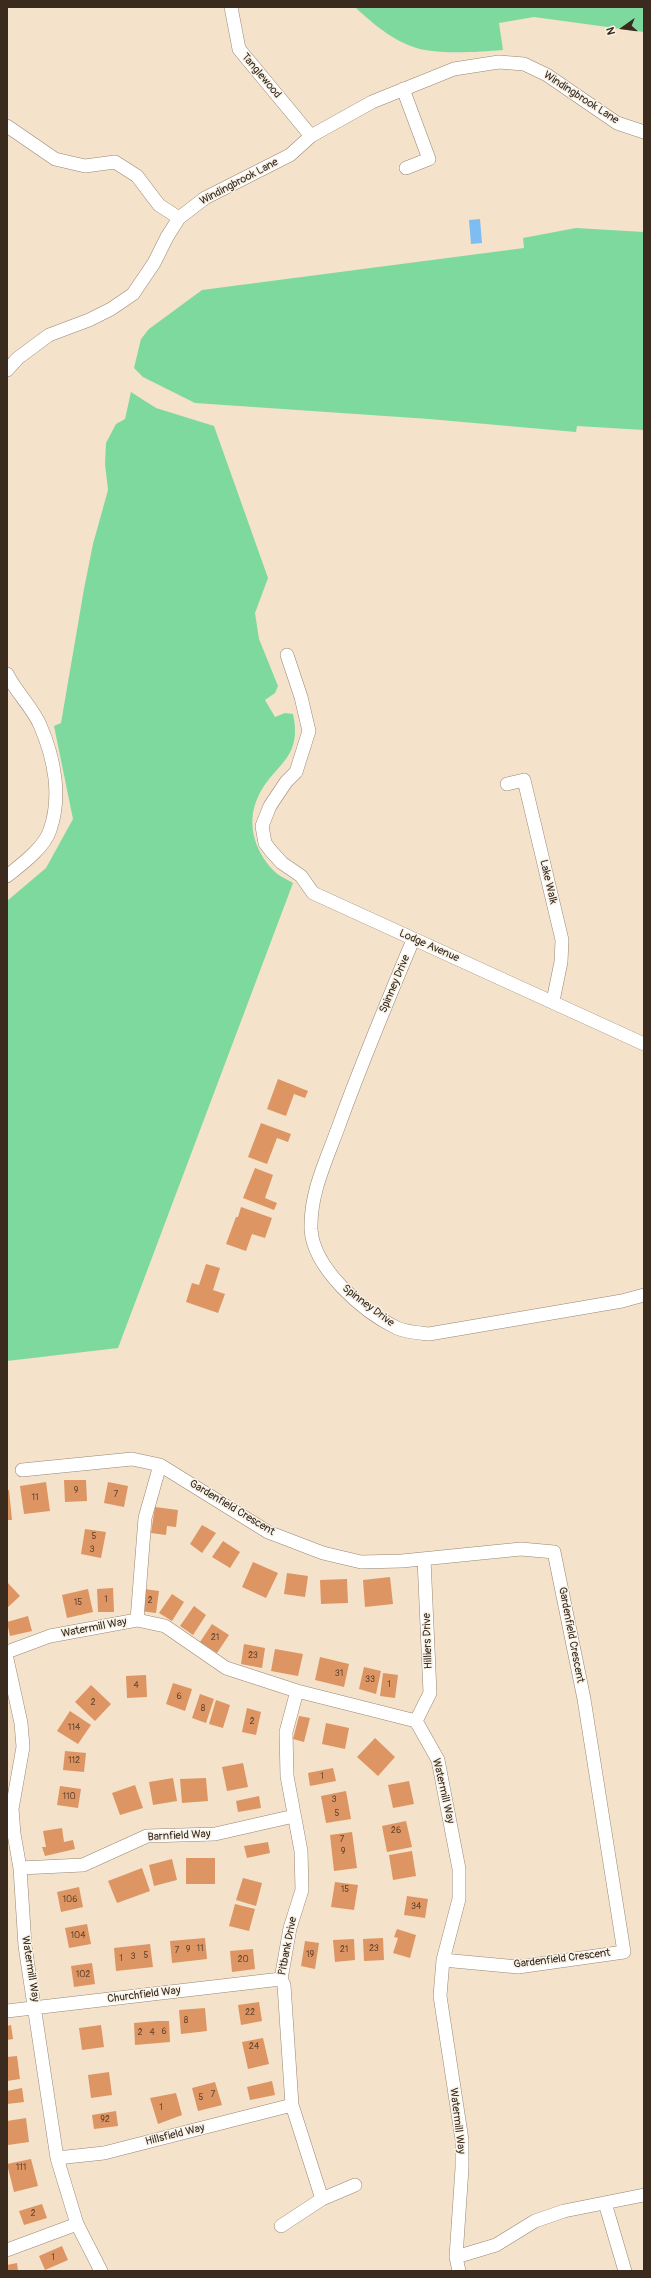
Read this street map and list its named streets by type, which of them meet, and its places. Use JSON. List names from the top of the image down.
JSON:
{
  "streets": {
    "street": [
      "Tanglewood",
      "Windingbrook Lane",
      "Lake Walk",
      "Lodge Avenue",
      "Spinney Drive",
      "Gardenfield Crescent",
      "Watermill Way",
      "Hilliers Drive",
      "Barnfield Way",
      "Pitbank Drive",
      "Churchfield Way",
      "Hillsfield Way"
    ]
  },
  "crossings": [
    ["Tanglewood", "Windingbrook Lane"],
    ["Lake Walk", "Lodge Avenue"],
    ["Lodge Avenue", "Spinney Drive"],
    ["Gardenfield Crescent", "Watermill Way"],
    ["Gardenfield Crescent", "Hilliers Drive"],
    ["Watermill Way", "Hilliers Drive"],
    ["Watermill Way", "Barnfield Way"],
    ["Watermill Way", "Pitbank Drive"],
    ["Watermill Way", "Churchfield Way"],
    ["Watermill Way", "Hillsfield Way"],
    ["Barnfield Way", "Pitbank Drive"],
    ["Pitbank Drive", "Churchfield Way"],
    ["Pitbank Drive", "Hillsfield Way"]
  ],
  "house_numbers": [
    "9",
    "7",
    "11",
    "5",
    "3",
    "1",
    "2",
    "15",
    "21",
    "23",
    "31",
    "33",
    "1",
    "4",
    "6",
    "2",
    "8",
    "2",
    "114",
    "112",
    "1",
    "110",
    "3",
    "5",
    "26",
    "7",
    "9",
    "15",
    "106",
    "34",
    "104",
    "11",
    "23",
    "9",
    "21",
    "7",
    "19",
    "5",
    "3",
    "1",
    "20",
    "102",
    "22",
    "8",
    "6",
    "2",
    "4",
    "24",
    "7",
    "5",
    "1",
    "92",
    "111",
    "2",
    "1"
  ],
  "north": "left"
}
